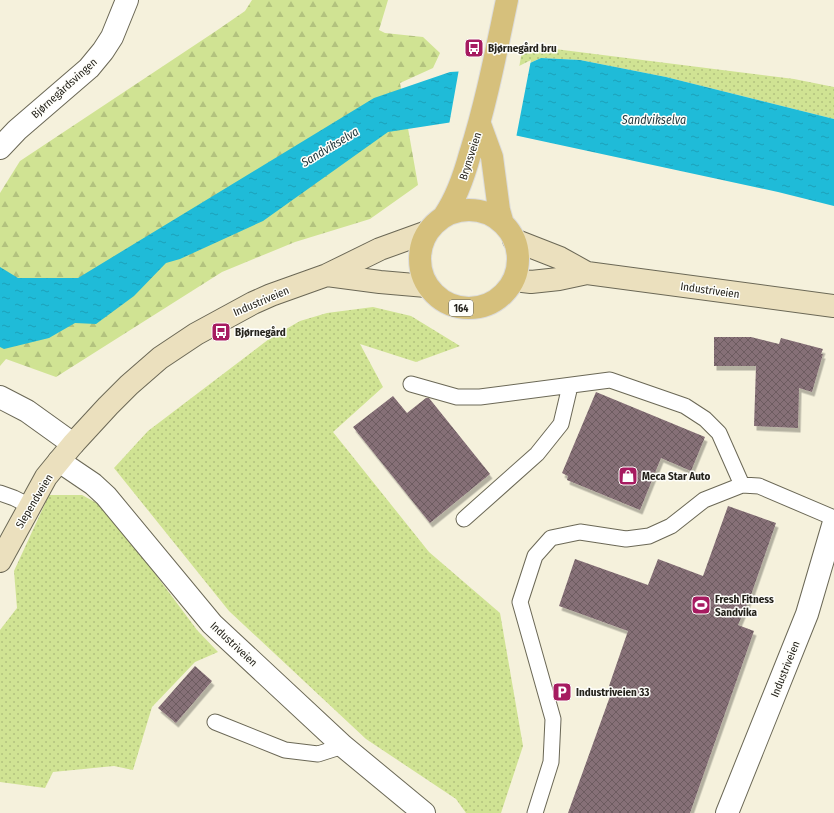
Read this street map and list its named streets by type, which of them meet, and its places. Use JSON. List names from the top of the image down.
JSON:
{
  "streets": {
    "main road": [
      "Brynsveien",
      "Industriveien",
      "164",
      "Slependveien"
    ],
    "street": ["Bjørnegårdsvingen"]
  },
  "crossings": [
    ["Brynsveien", "Industriveien"],
    ["Brynsveien", "164"],
    ["Industriveien", "164"],
    ["Industriveien", "Slependveien"]
  ],
  "water": ["Sandvikselva"],
  "places": {
    "bus stop": ["Bjørnegård bru", "Bjørnegård"],
    "shop": ["Meca Star Auto"],
    "sports": ["Fresh Fitness Sandvika"],
    "parking": ["Industriveien 33"]
  }
}
